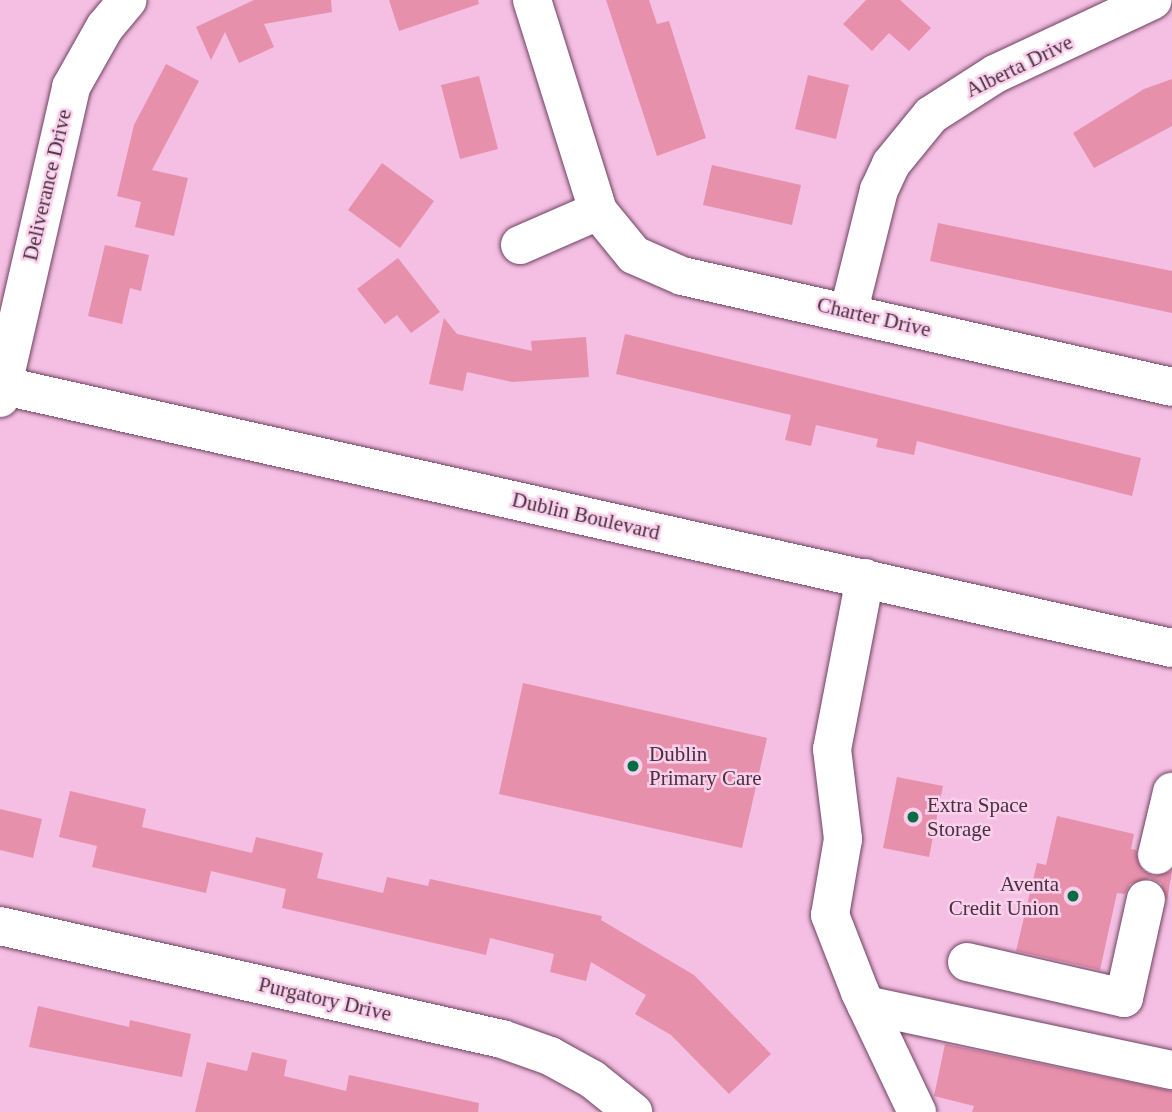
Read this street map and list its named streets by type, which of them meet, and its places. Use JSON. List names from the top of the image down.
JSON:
{
  "streets": {
    "street": [
      "Alberta Drive",
      "Deliverance Drive",
      "Charter Drive",
      "Dublin Boulevard",
      "Purgatory Drive"
    ]
  },
  "crossings": [
    ["Alberta Drive", "Charter Drive"],
    ["Deliverance Drive", "Dublin Boulevard"]
  ],
  "places": ["Dublin Primary Care", "Extra Space Storage", "Aventa Credit Union"]
}
